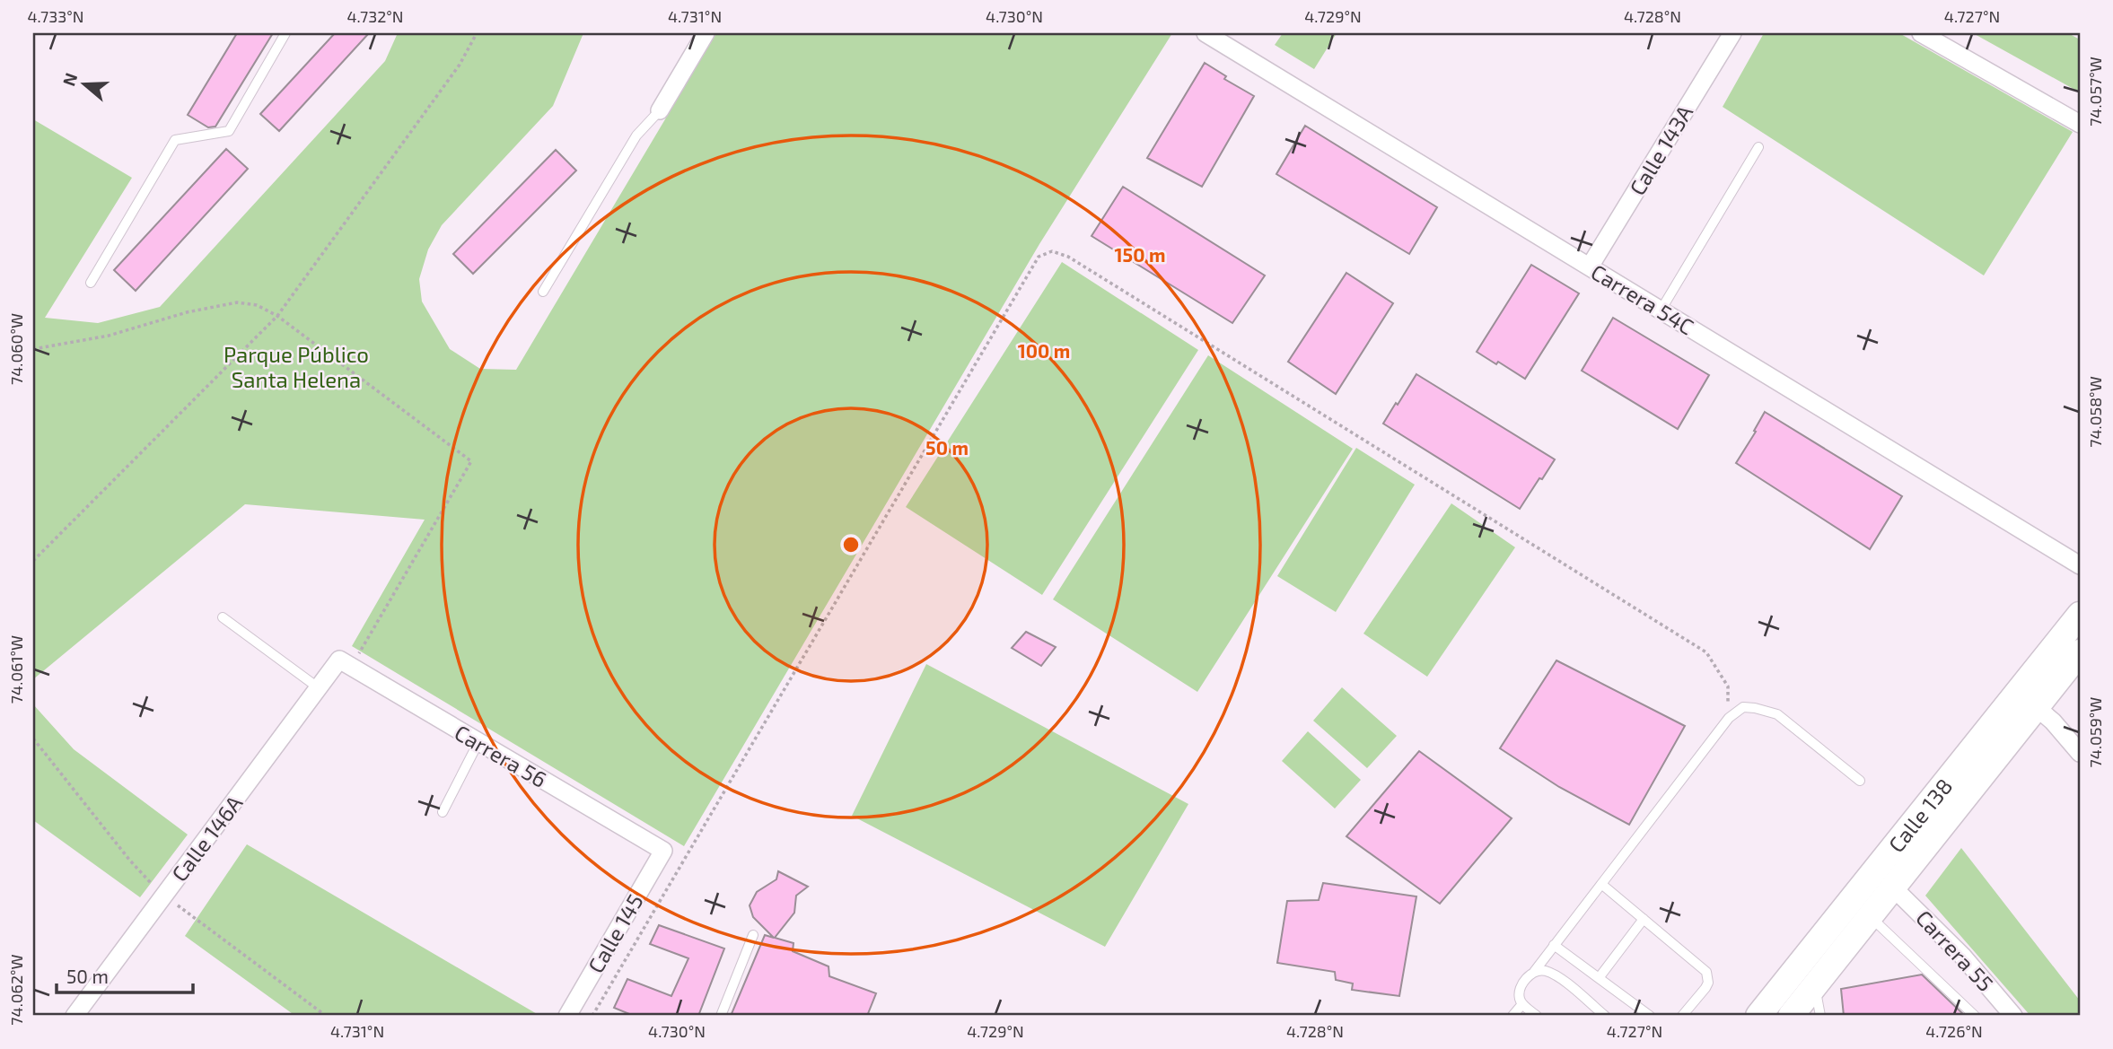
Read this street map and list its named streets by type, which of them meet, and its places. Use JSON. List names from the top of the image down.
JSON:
{
  "streets": {
    "main road": ["Calle 138"],
    "street": [
      "Calle 143A",
      "Carrera 54C",
      "Carrera 56",
      "Calle 146A",
      "Calle 145",
      "Carrera 55"
    ]
  },
  "crossings": [
    ["Calle 143A", "Carrera 54C"],
    ["Carrera 56", "Calle 146A"],
    ["Carrera 56", "Calle 145"],
    ["Calle 138", "Carrera 55"]
  ],
  "parks": ["Parque Público Santa Helena"],
  "scale_bar": "50 m",
  "north": "left",
  "coordinates": [
    "4.733°N",
    "4.732°N",
    "4.731°N",
    "4.730°N",
    "4.729°N",
    "4.728°N",
    "4.727°N",
    "74.057°W",
    "74.060°W",
    "74.058°W",
    "74.061°W",
    "74.059°W",
    "74.062°W",
    "4.726°N"
  ],
  "rings": ["150 m", "100 m", "50 m"]
}
